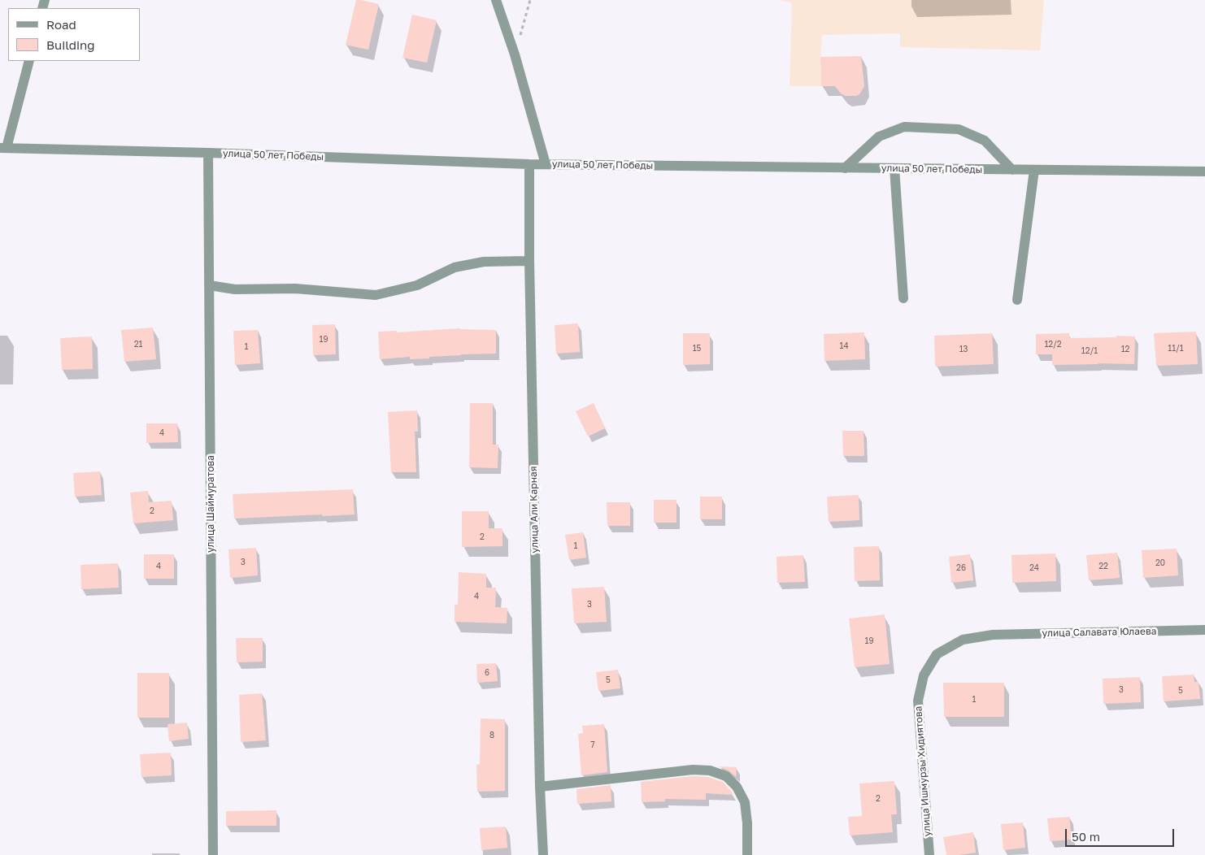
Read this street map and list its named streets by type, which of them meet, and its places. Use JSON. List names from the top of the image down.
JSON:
{
  "streets": {
    "street": [
      "улица 50 лет Победы",
      "улица Шаймуратова",
      "улица Али Карная",
      "улица Салавата Юлаева",
      "улица Ишмурзы Хидиятова"
    ]
  },
  "crossings": [
    ["улица 50 лет Победы", "улица Шаймуратова"],
    ["улица 50 лет Победы", "улица Али Карная"],
    ["улица Салавата Юлаева", "улица Ишмурзы Хидиятова"]
  ],
  "house_numbers": [
    "19",
    "21",
    "12/2",
    "14",
    "1",
    "15",
    "11/1",
    "13",
    "12",
    "12/1",
    "4",
    "2",
    "2",
    "1",
    "3",
    "20",
    "4",
    "22",
    "26",
    "24",
    "4",
    "3",
    "19",
    "6",
    "5",
    "3",
    "5",
    "1",
    "8",
    "7",
    "2"
  ],
  "legend": ["Road", "Building"],
  "scale_bar": "50 m"
}
